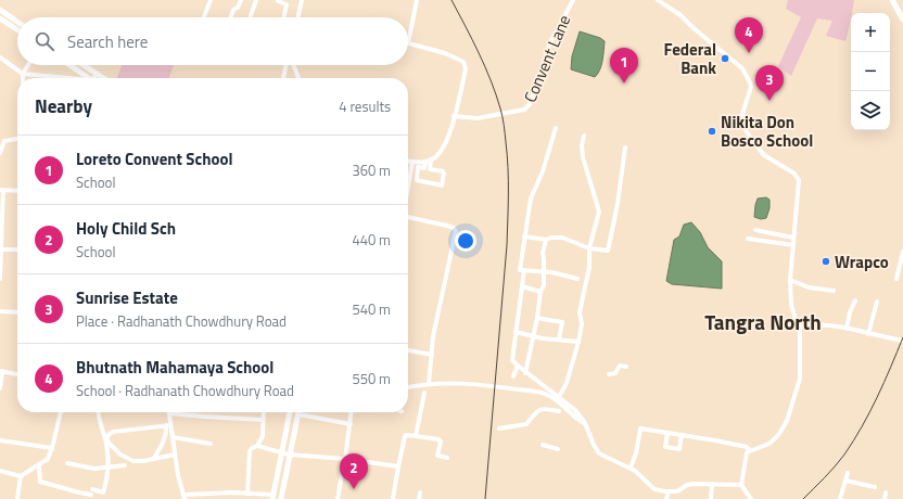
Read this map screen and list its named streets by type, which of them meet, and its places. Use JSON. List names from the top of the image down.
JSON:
{
  "streets": {
    "street": ["Convent Lane"]
  },
  "districts": ["Tangra North"],
  "places": ["Federal Bank", "Nikita Don Bosco School", "Wrapco"],
  "page": {
    "map_buttons": ["+", "−"],
    "pins": [
      "4",
      "1",
      "3",
      "2"
    ],
    "search": "Search here",
    "heading": ["Nearby", "4 results"],
    "list": [
      {
        "mark": "1",
        "name": "Loreto Convent School",
        "note": "School",
        "value": "360 m"
      },
      {
        "mark": "2",
        "name": "Holy Child Sch",
        "note": "School",
        "value": "440 m"
      },
      {
        "mark": "3",
        "name": "Sunrise Estate",
        "note": "Place · Radhanath Chowdhury Road",
        "value": "540 m"
      },
      {
        "mark": "4",
        "name": "Bhutnath Mahamaya School",
        "note": "School · Radhanath Chowdhury Road",
        "value": "550 m"
      }
    ]
  }
}
